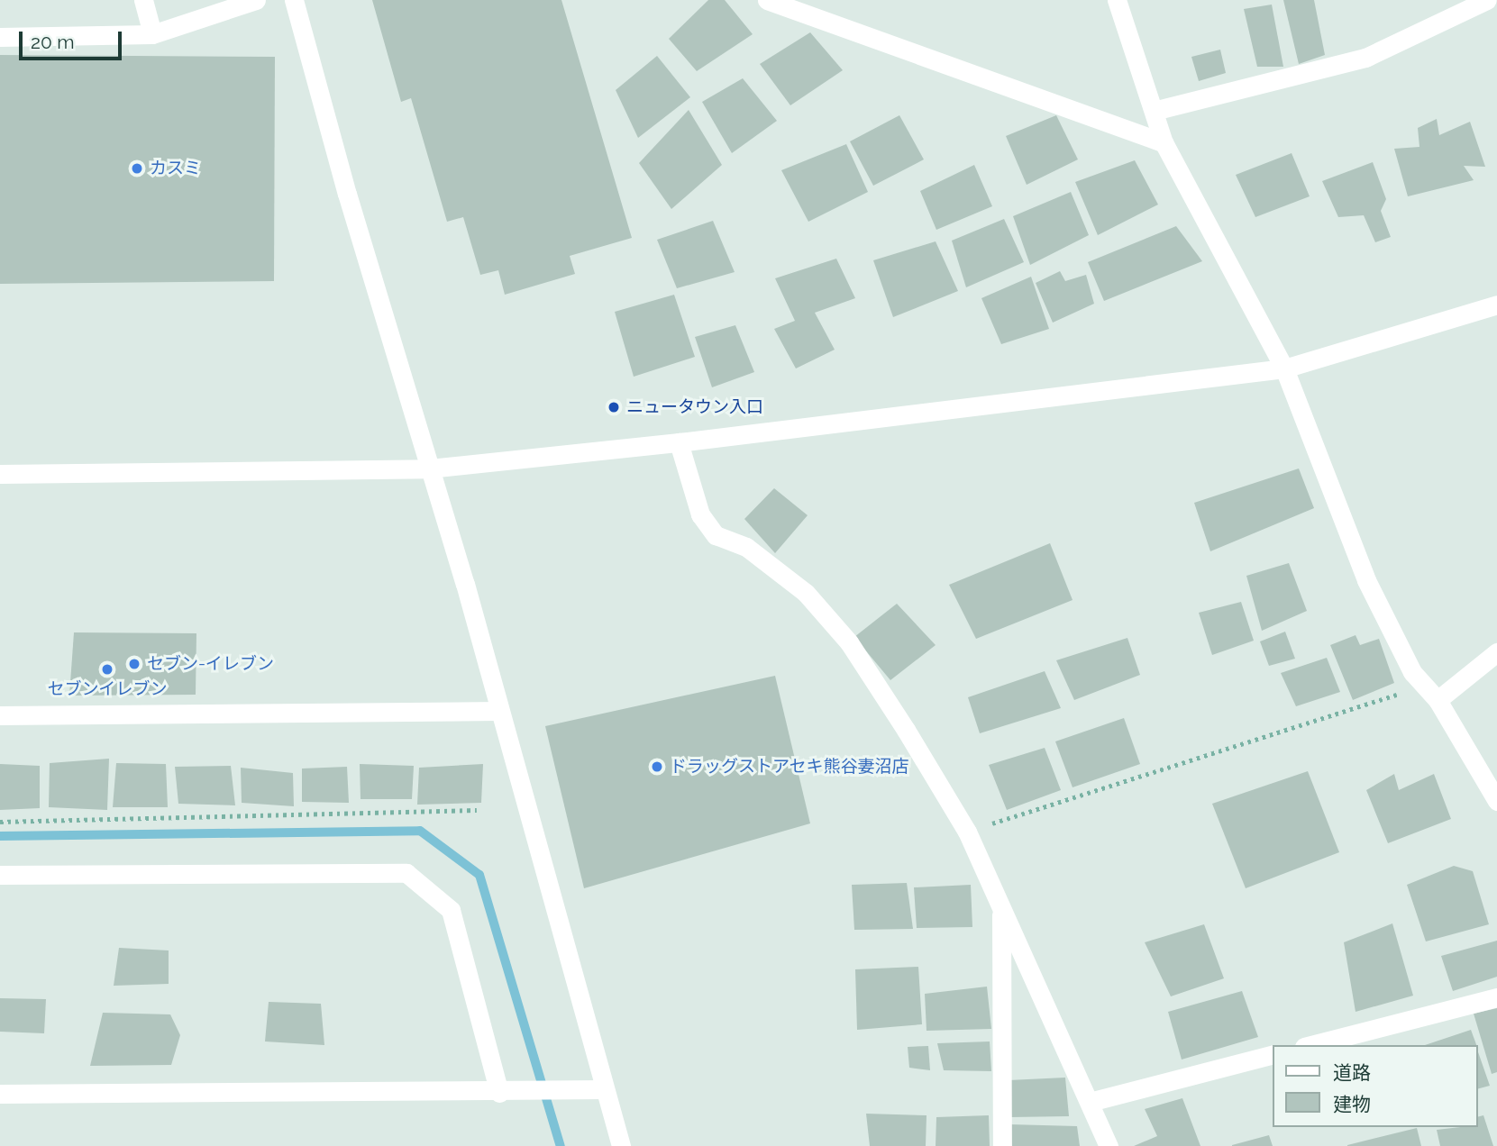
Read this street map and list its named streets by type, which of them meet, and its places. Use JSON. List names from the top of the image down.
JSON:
{
  "places": [
    "カスミ",
    "ニュータウン入口",
    "セブン-イレブン",
    "セブンイレブン",
    "ドラッグストアセキ熊谷妻沼店"
  ],
  "legend": ["道路", "建物"],
  "scale_bar": "20 m"
}
